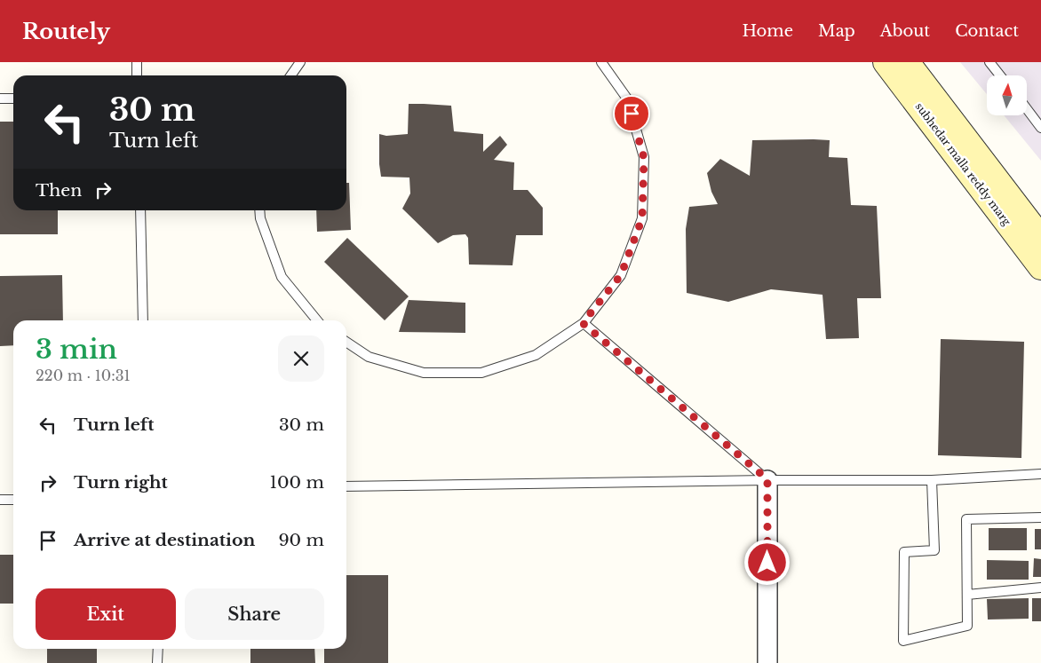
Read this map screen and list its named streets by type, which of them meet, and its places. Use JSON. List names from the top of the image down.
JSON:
{
  "streets": {
    "main road": ["subhedar malla reddy marg"]
  },
  "north": "top",
  "page": {
    "header": "Routely",
    "nav": [
      "Home",
      "Map",
      "About",
      "Contact"
    ],
    "turn": ["30 m", "Turn left"],
    "then": "Then",
    "heading": ["3 min", "220 m · 10:31"],
    "list": [
      {
        "name": "Turn left",
        "value": "30 m"
      },
      {
        "name": "Turn right",
        "value": "100 m"
      },
      {
        "name": "Arrive at destination",
        "value": "90 m"
      }
    ],
    "buttons": ["Exit", "Share"]
  }
}
